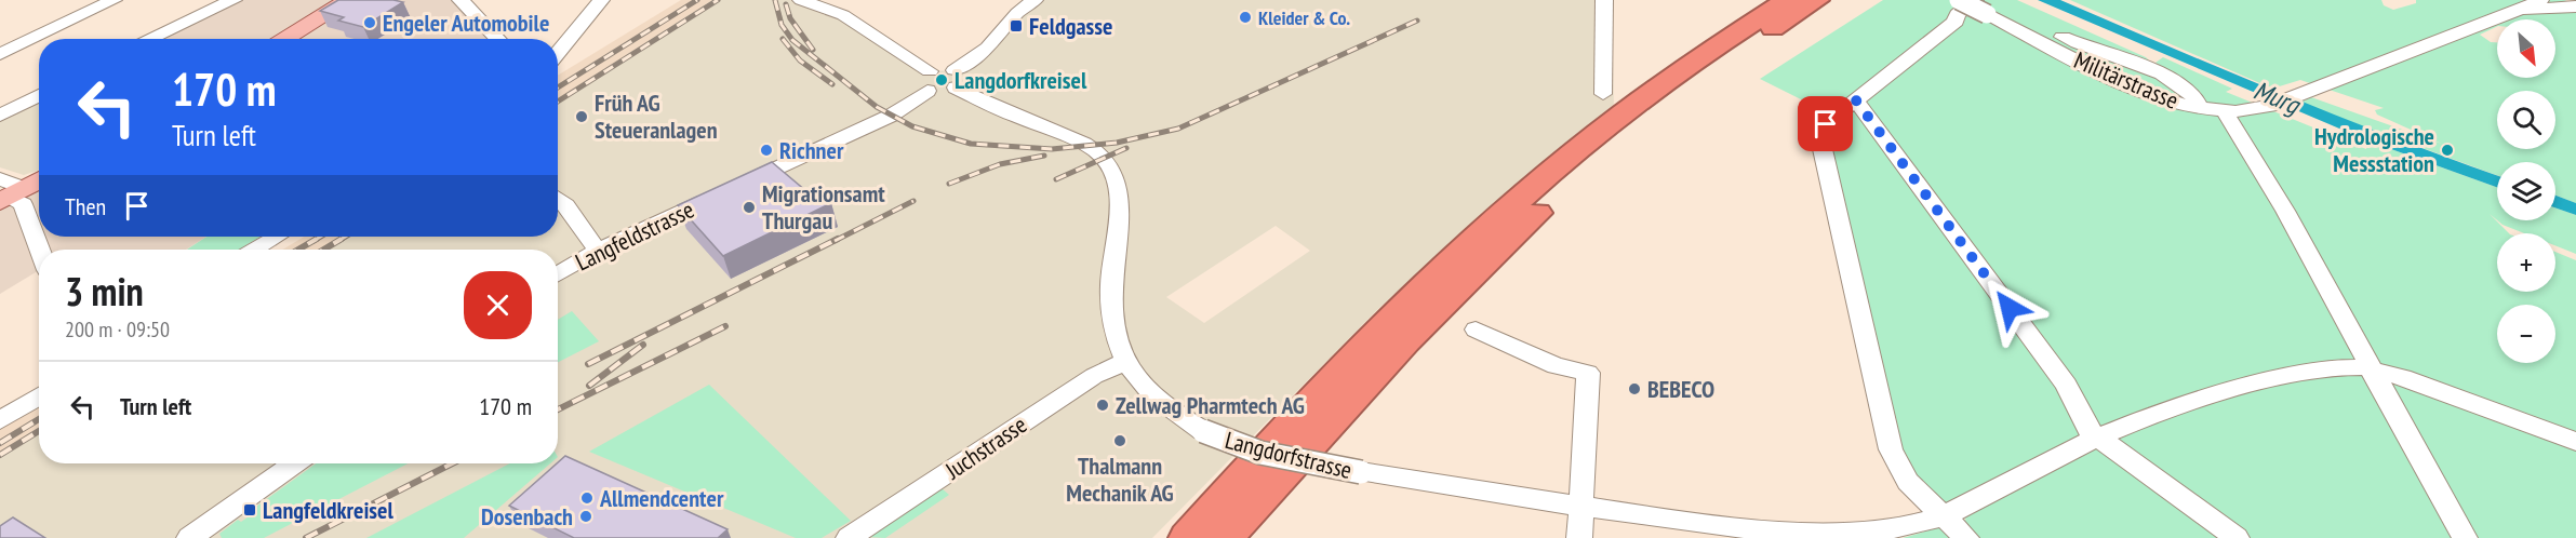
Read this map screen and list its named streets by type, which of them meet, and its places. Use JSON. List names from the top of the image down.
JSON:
{
  "streets": {
    "street": [
      "Militärstrasse",
      "Langfeldstrasse",
      "Juchstrasse",
      "Langdorfstrasse"
    ]
  },
  "crossings": [
    ["Juchstrasse", "Langdorfstrasse"]
  ],
  "water": ["Murg"],
  "places": {
    "other": [
      "Kleider & Co.",
      "Engeler Automobile",
      "Langdorfkreisel",
      "Früh AG Steueranlagen",
      "Richner",
      "Hydrologische Messstation",
      "Migrationsamt Thurgau",
      "BEBECO",
      "Zellwag Pharmtech AG",
      "Thalmann Mechanik AG",
      "Allmendcenter",
      "Dosenbach"
    ],
    "transit": ["Feldgasse", "Langfeldkreisel"]
  },
  "north": "bottom right",
  "page": {
    "map_buttons": ["+", "−"],
    "turn": ["170 m", "Turn left"],
    "then": "Then",
    "heading": ["3 min", "200 m · 09:50"],
    "list": [
      {
        "name": "Turn left",
        "value": "170 m"
      }
    ]
  }
}
